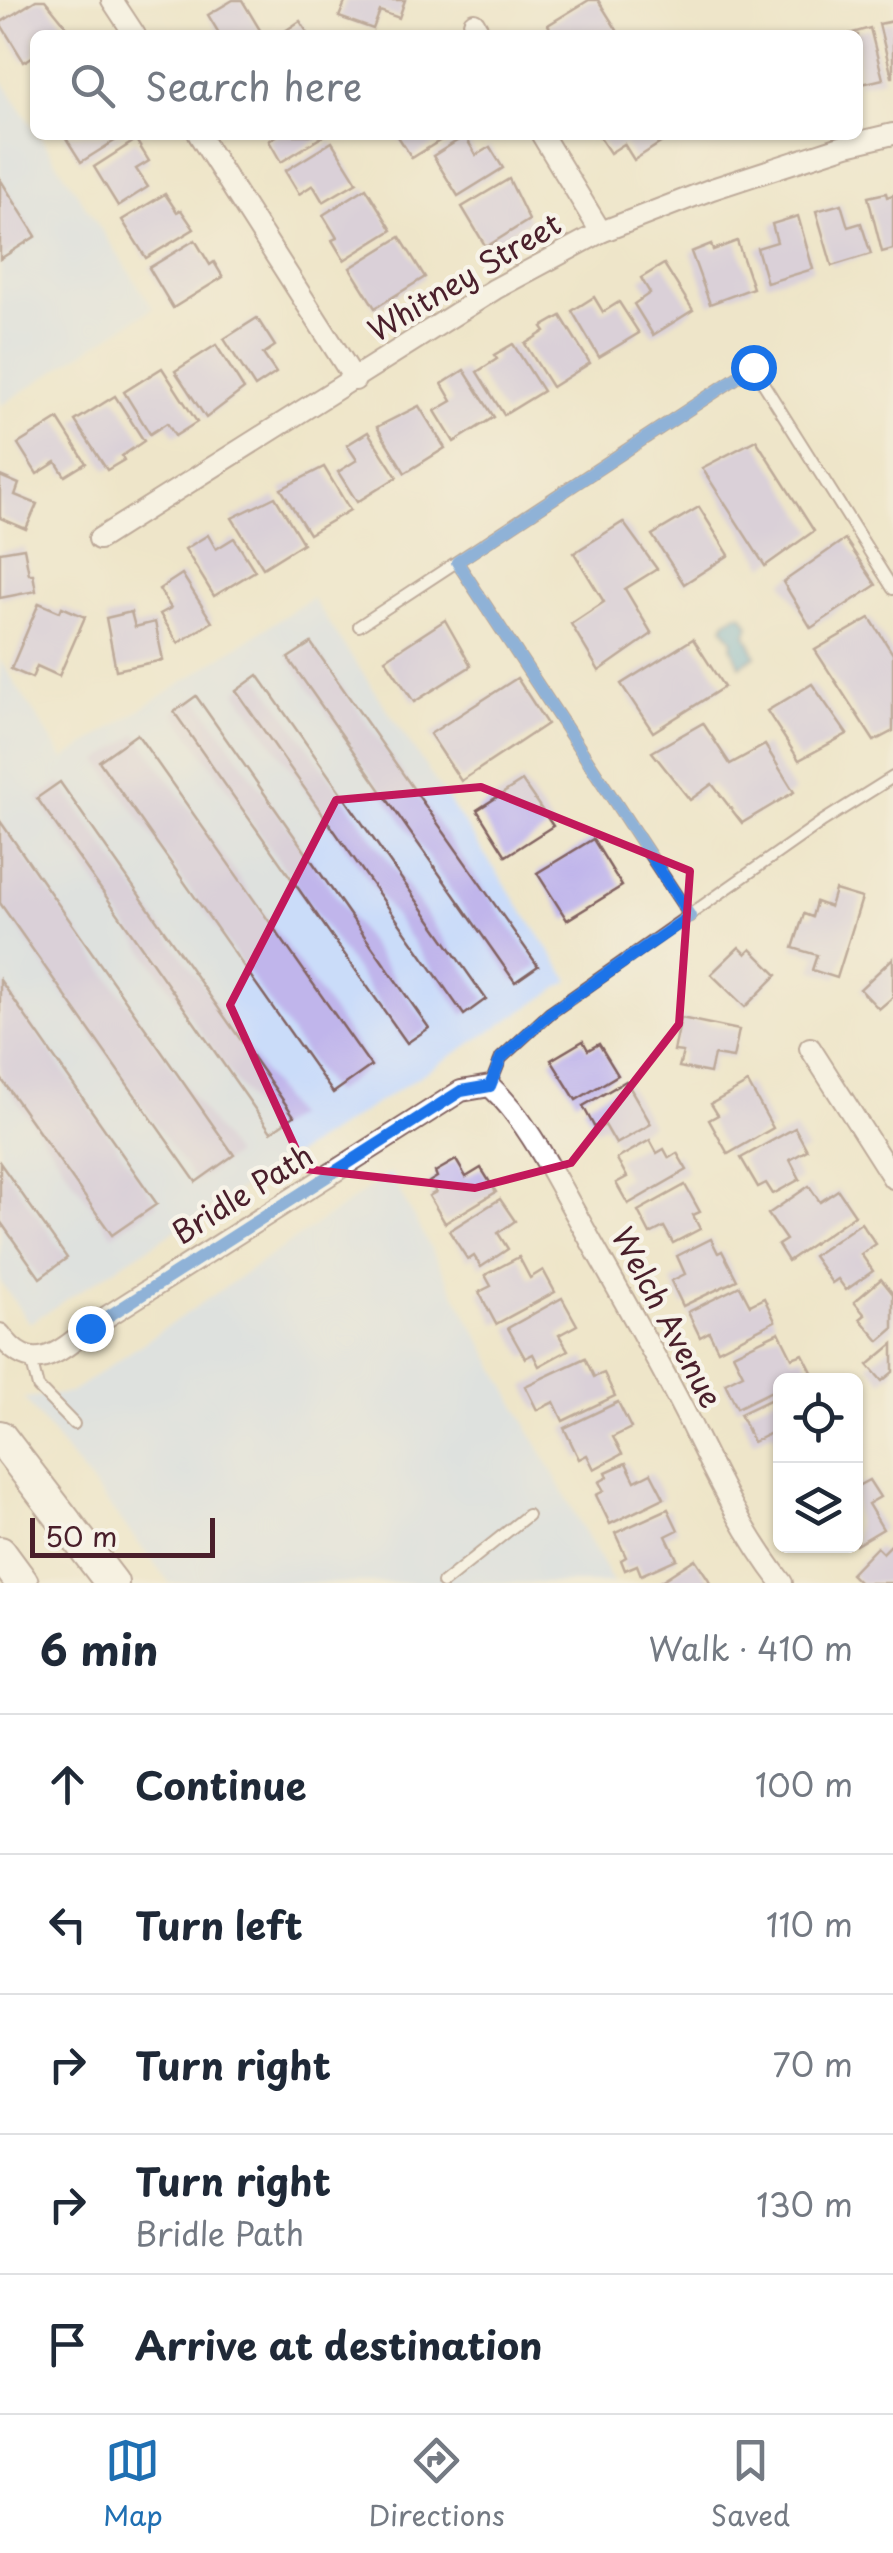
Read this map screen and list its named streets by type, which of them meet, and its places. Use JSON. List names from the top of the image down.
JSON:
{
  "streets": {
    "street": ["Whitney Street", "Bridle Path", "Welch Avenue"]
  },
  "crossings": [
    ["Bridle Path", "Welch Avenue"]
  ],
  "scale_bar": "50 m",
  "page": {
    "search": "Search here",
    "scale": "50 m",
    "heading": ["6 min", "Walk · 410 m"],
    "list": [
      ["Continue", "100 m"],
      ["Turn left", "110 m"],
      ["Turn right", "70 m"],
      ["Turn right", "Bridle Path", "130 m"],
      "Arrive at destination"
    ],
    "nav": ["Map", "Directions", "Saved"]
  }
}
